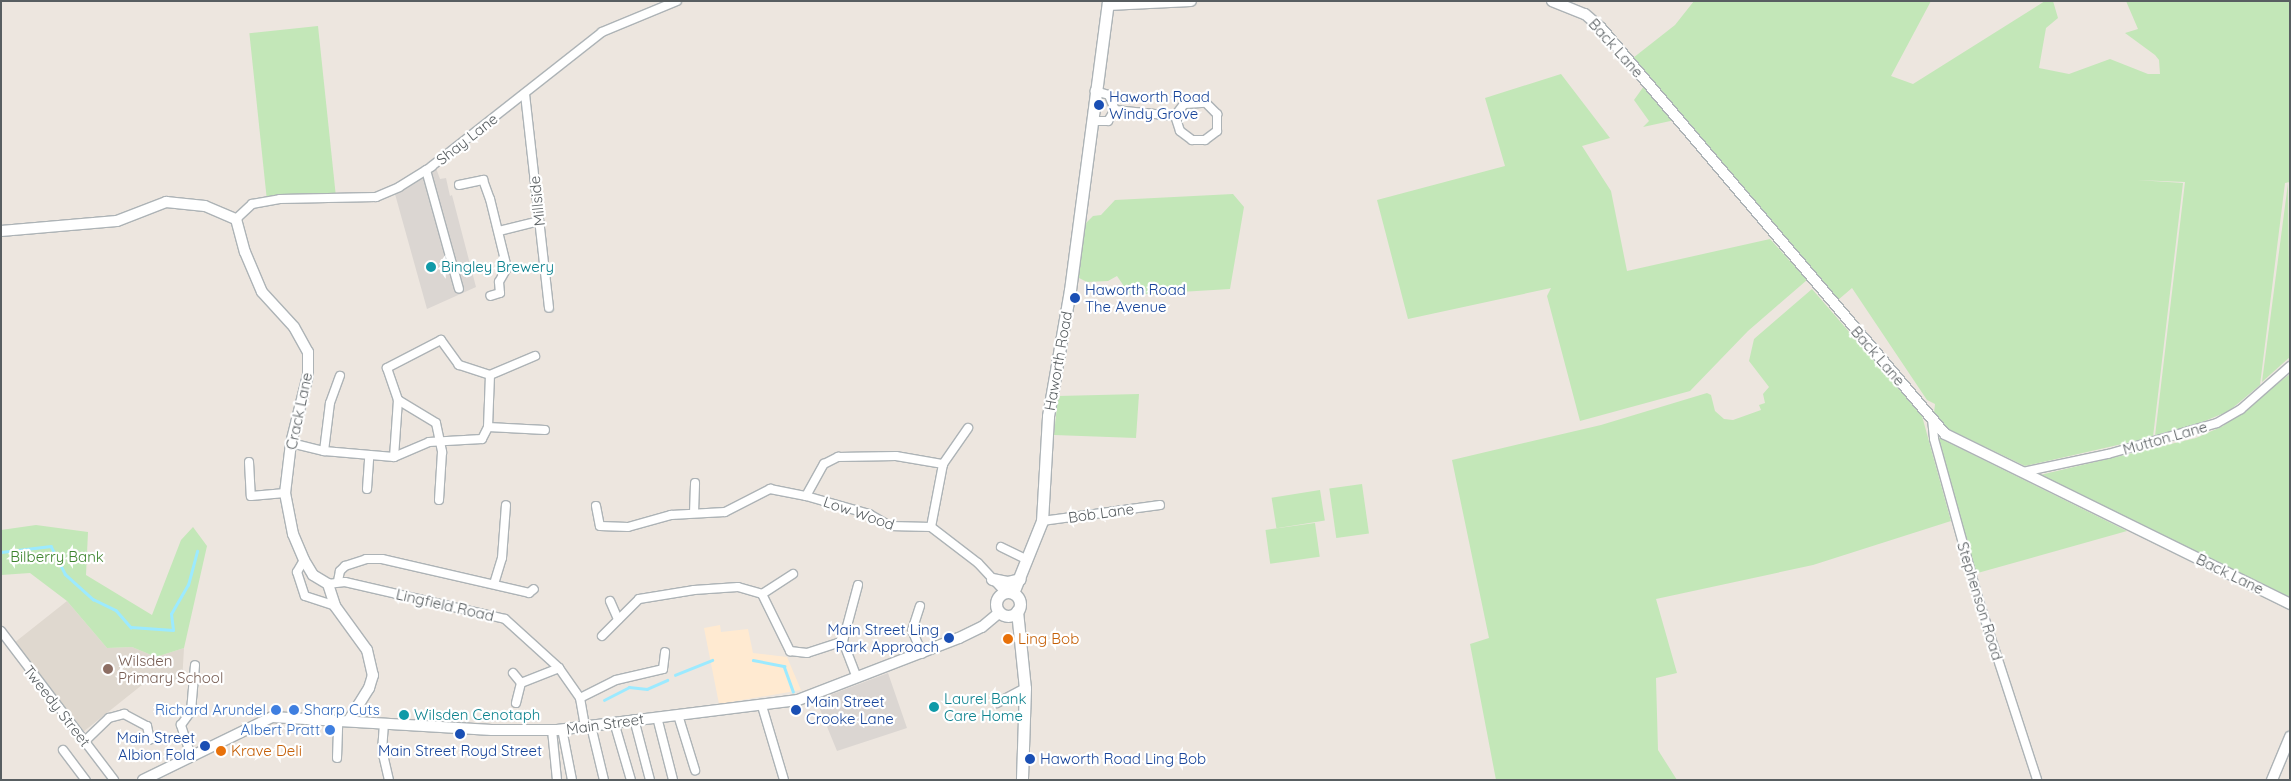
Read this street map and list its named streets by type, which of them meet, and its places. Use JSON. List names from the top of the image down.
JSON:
{
  "streets": {
    "main road": ["Haworth Road"],
    "street": [
      "Back Lane",
      "Shay Lane",
      "Millside",
      "Crack Lane",
      "Mutton Lane",
      "Low Wood",
      "Bob Lane",
      "Stephenson Road",
      "Lingfield Road",
      "Tweedy Street",
      "Main Street"
    ]
  },
  "crossings": [
    ["Back Lane", "Mutton Lane"],
    ["Back Lane", "Stephenson Road"],
    ["Shay Lane", "Millside"],
    ["Shay Lane", "Crack Lane"],
    ["Haworth Road", "Bob Lane"],
    ["Haworth Road", "Main Street"],
    ["Crack Lane", "Lingfield Road"],
    ["Lingfield Road", "Main Street"]
  ],
  "parks": ["Bilberry Bank"],
  "places": [
    "Haworth Road Windy Grove",
    "Bingley Brewery",
    "Haworth Road The Avenue",
    "Main Street Ling Park Approach",
    "Ling Bob",
    "Wilsden Primary School",
    "Laurel Bank Care Home",
    "Richard Arundel",
    "Sharp Cuts",
    "Main Street Crooke Lane",
    "Wilsden Cenotaph",
    "Albert Pratt",
    "Main Street Royd Street",
    "Main Street Albion Fold",
    "Krave Deli",
    "Haworth Road Ling Bob"
  ]
}
